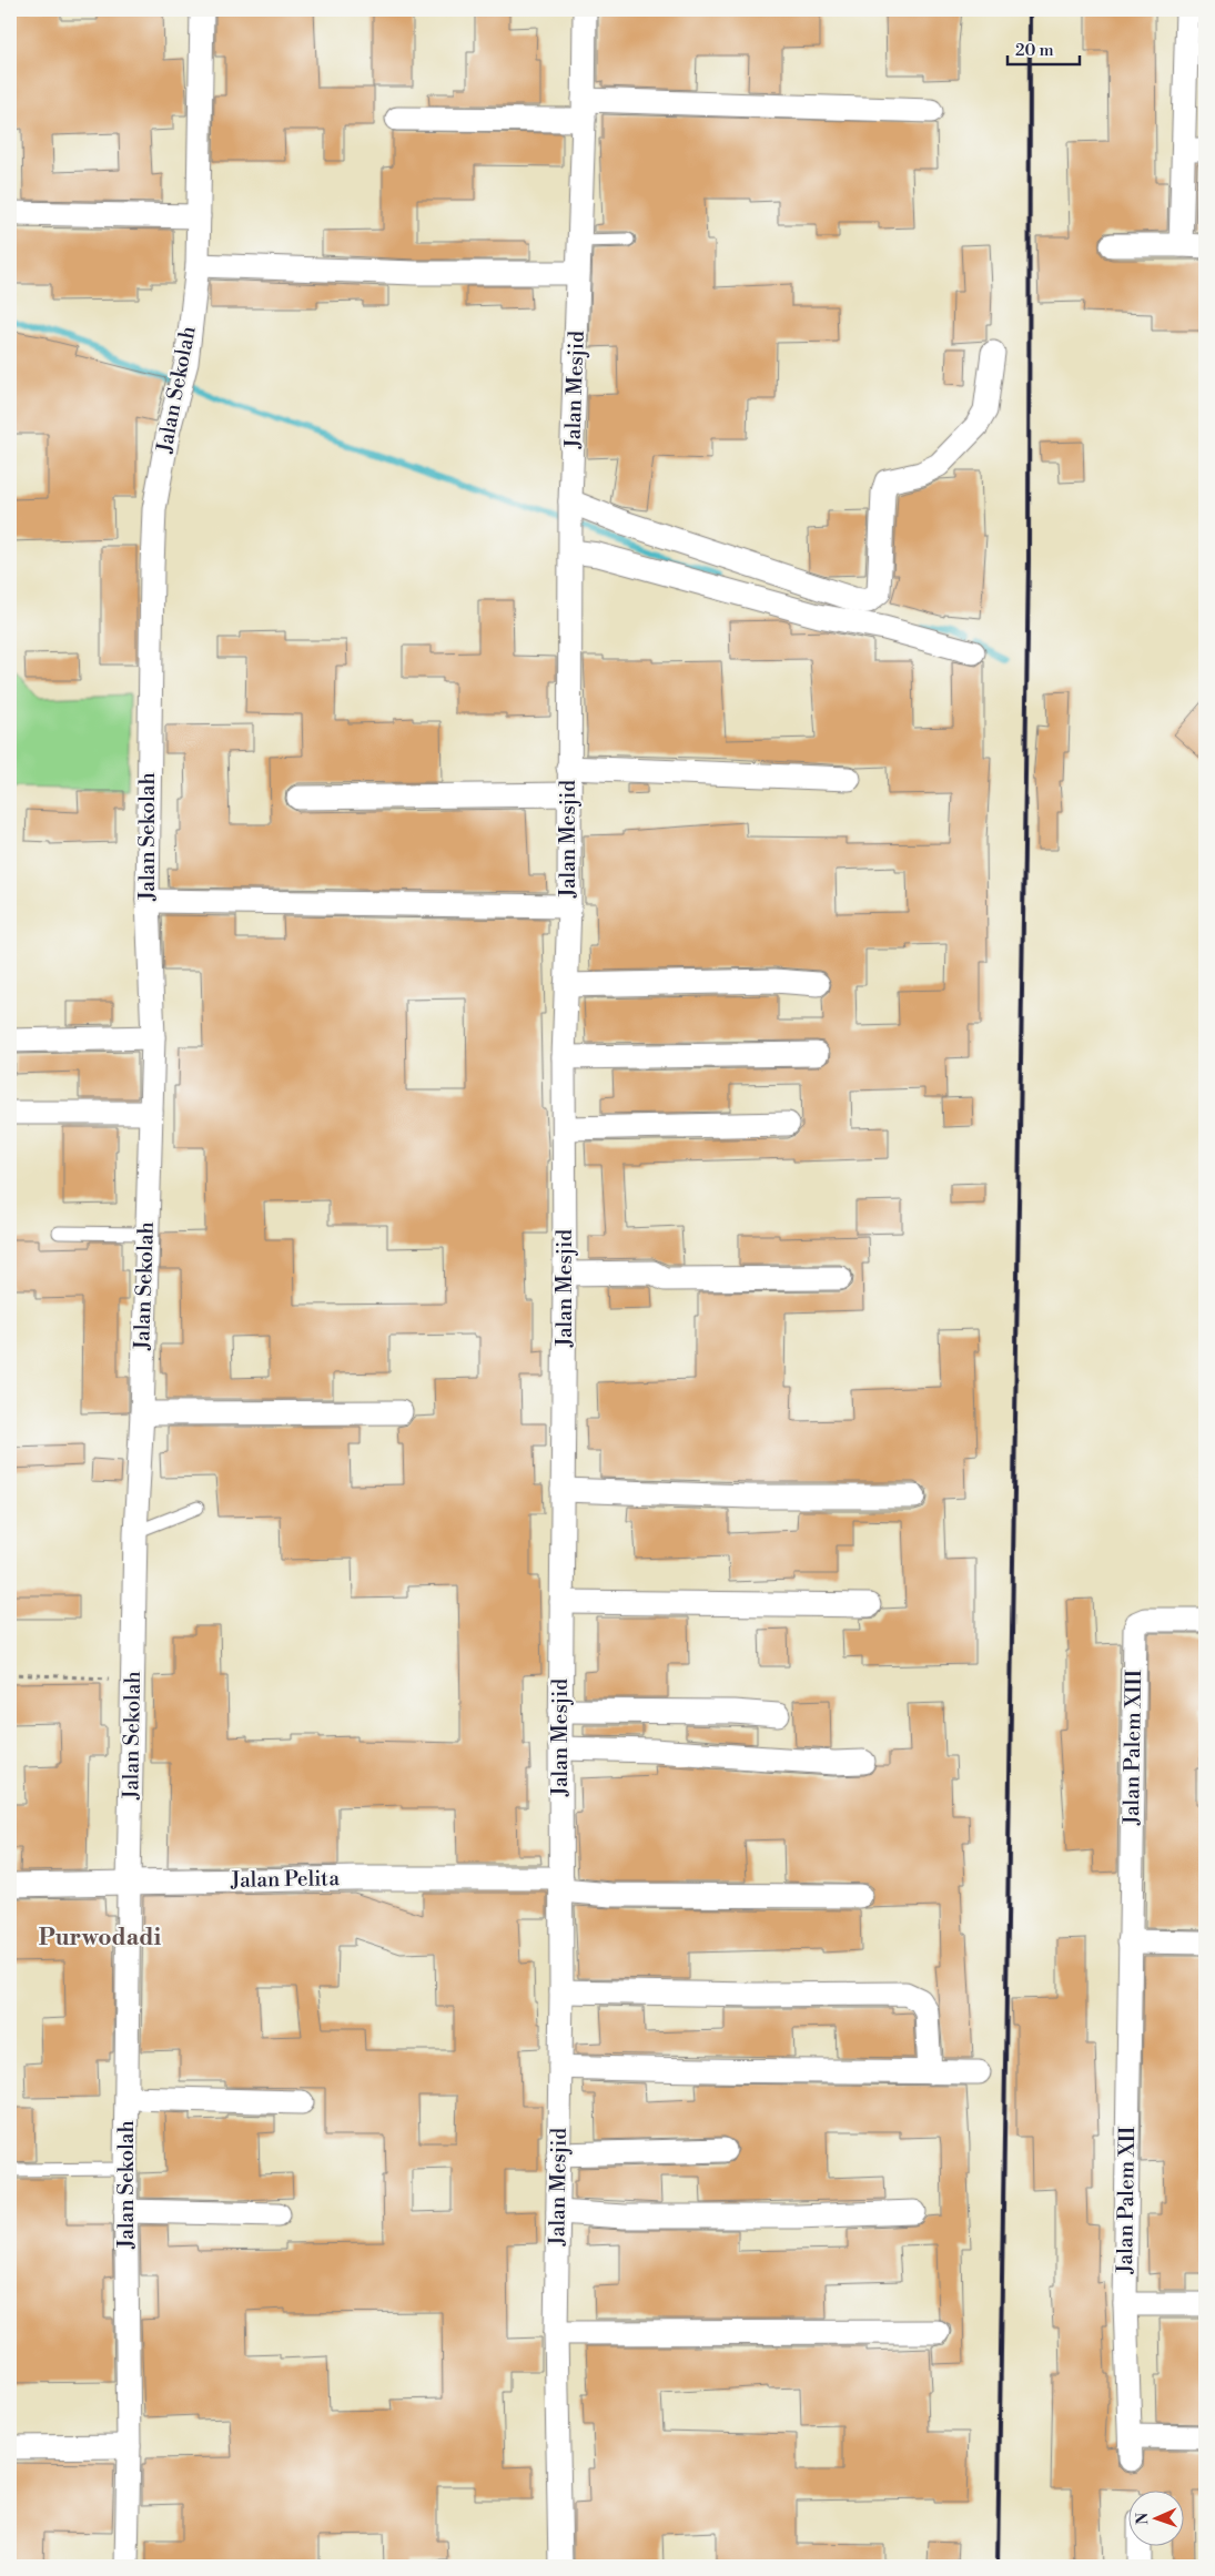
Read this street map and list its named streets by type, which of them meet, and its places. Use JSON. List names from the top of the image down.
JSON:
{
  "streets": {
    "street": [
      "Jalan Sekolah",
      "Jalan Mesjid",
      "Jalan Palem XIII",
      "Jalan Pelita",
      "Jalan Palem XII"
    ]
  },
  "crossings": [
    ["Jalan Sekolah", "Jalan Pelita"],
    ["Jalan Mesjid", "Jalan Pelita"],
    ["Jalan Palem XIII", "Jalan Palem XII"]
  ],
  "districts": ["Purwodadi"],
  "scale_bar": "20 m",
  "north": "left"
}
